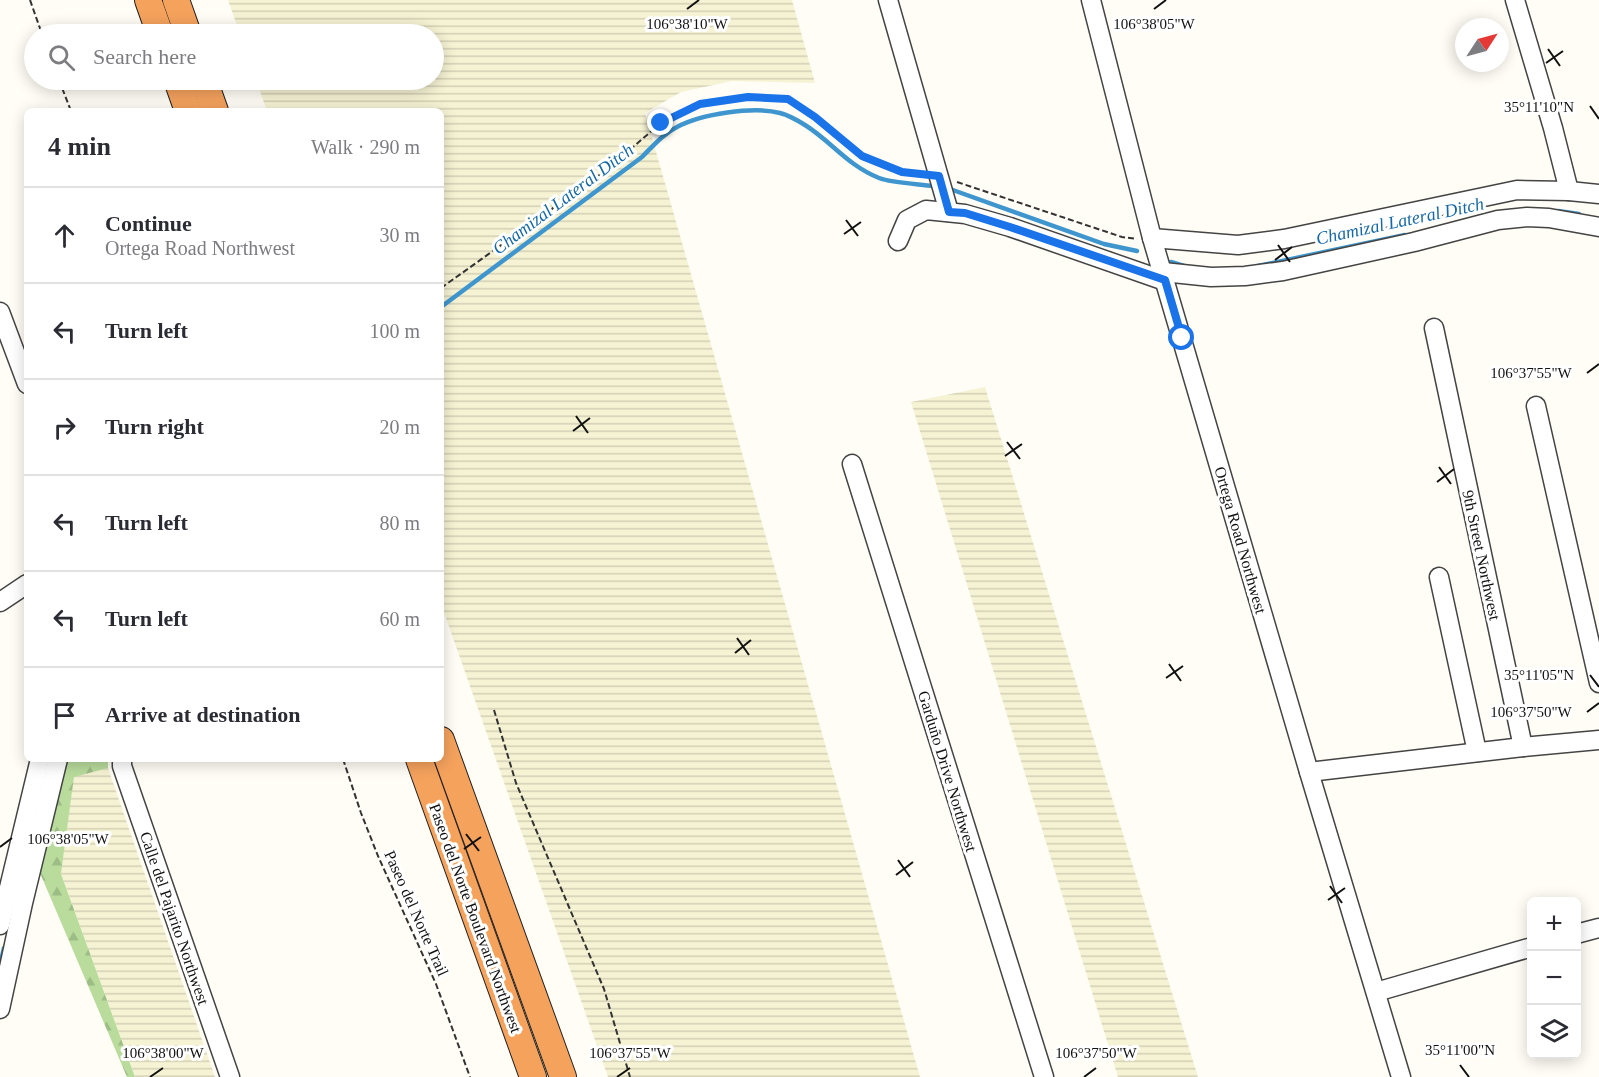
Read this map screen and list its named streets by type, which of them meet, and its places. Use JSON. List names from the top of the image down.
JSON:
{
  "streets": {
    "highway": ["Paseo del Norte Boulevard Northwest"],
    "street": [
      "Ortega Road Northwest",
      "9th Street Northwest",
      "Garduño Drive Northwest",
      "Calle del Pajarito Northwest"
    ],
    "path": ["Paseo del Norte Trail"]
  },
  "water": ["Chamizal Lateral Ditch"],
  "north": "top right",
  "page": {
    "search": "Search here",
    "heading": ["4 min", "Walk · 290 m"],
    "list": [
      ["Continue", "Ortega Road Northwest", "30 m"],
      ["Turn left", "100 m"],
      ["Turn right", "20 m"],
      ["Turn left", "80 m"],
      ["Turn left", "60 m"],
      "Arrive at destination"
    ],
    "map_buttons": ["+", "−"]
  },
  "coordinates": [
    "106°38'10\"W",
    "106°38'05\"W",
    "35°11'10\"N",
    "106°37'55\"W",
    "35°11'05\"N",
    "106°37'50\"W",
    "35°11'00\"N",
    "106°38'00\"W"
  ]
}
